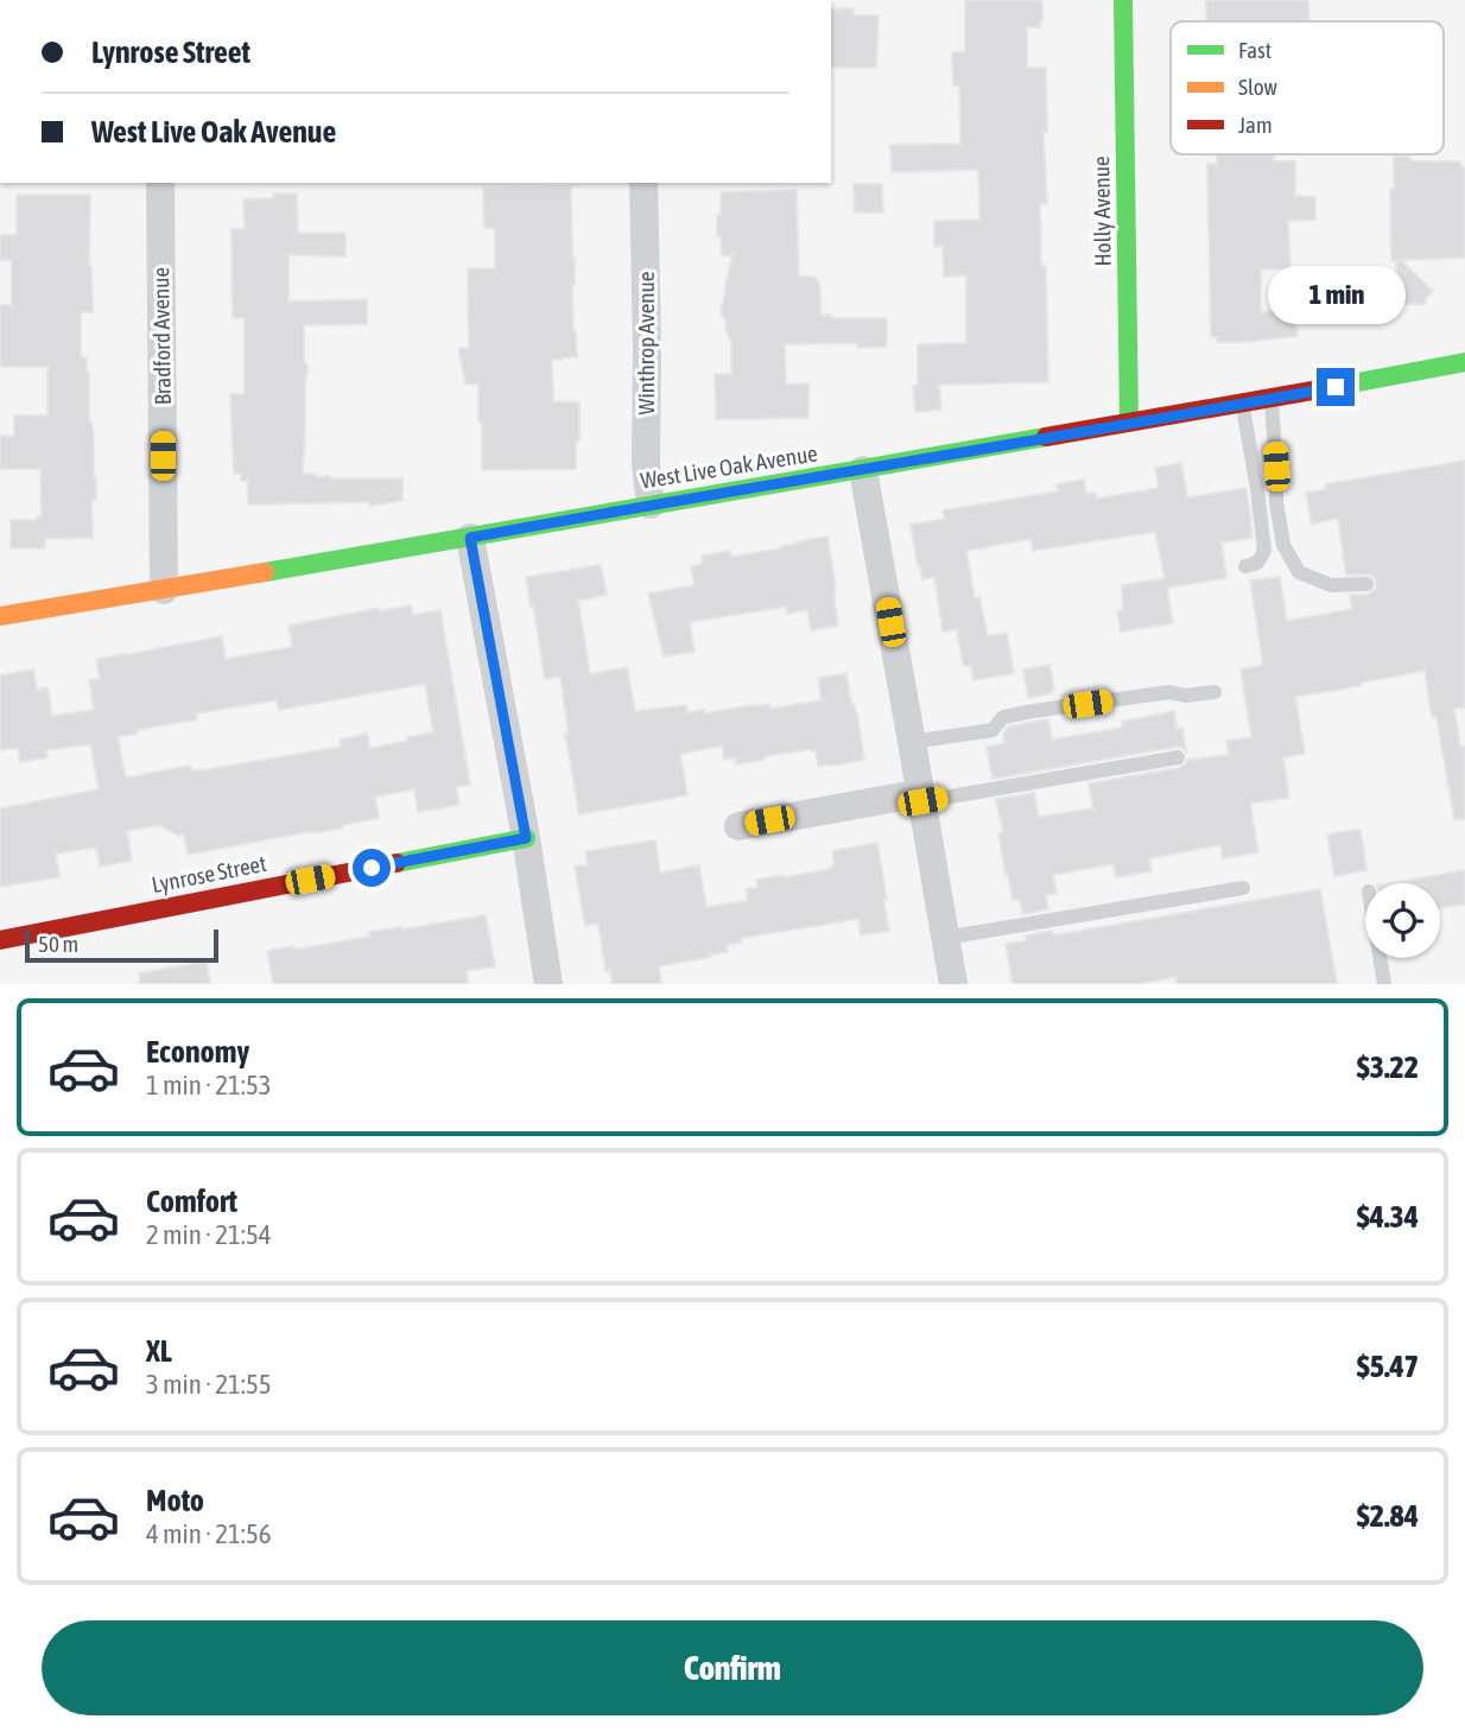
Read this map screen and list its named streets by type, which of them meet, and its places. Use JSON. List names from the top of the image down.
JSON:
{
  "streets": {
    "street": [
      "Holly Avenue",
      "Bradford Avenue",
      "Winthrop Avenue",
      "West Live Oak Avenue",
      "Lynrose Street"
    ]
  },
  "crossings": [
    ["Holly Avenue", "West Live Oak Avenue"],
    ["Bradford Avenue", "West Live Oak Avenue"],
    ["Winthrop Avenue", "West Live Oak Avenue"]
  ],
  "legend": ["Fast", "Slow", "Jam"],
  "scale_bar": "50 m",
  "page": {
    "banner": ["Lynrose Street", "West Live Oak Avenue"],
    "bubble": "1 min",
    "scale": "50 m",
    "list": [
      {
        "name": "Economy",
        "note": "1 min · 21:53",
        "value": "$3.22"
      },
      {
        "name": "Comfort",
        "note": "2 min · 21:54",
        "value": "$4.34"
      },
      {
        "name": "XL",
        "note": "3 min · 21:55",
        "value": "$5.47"
      },
      {
        "name": "Moto",
        "note": "4 min · 21:56",
        "value": "$2.84"
      }
    ],
    "buttons": "Confirm"
  }
}
